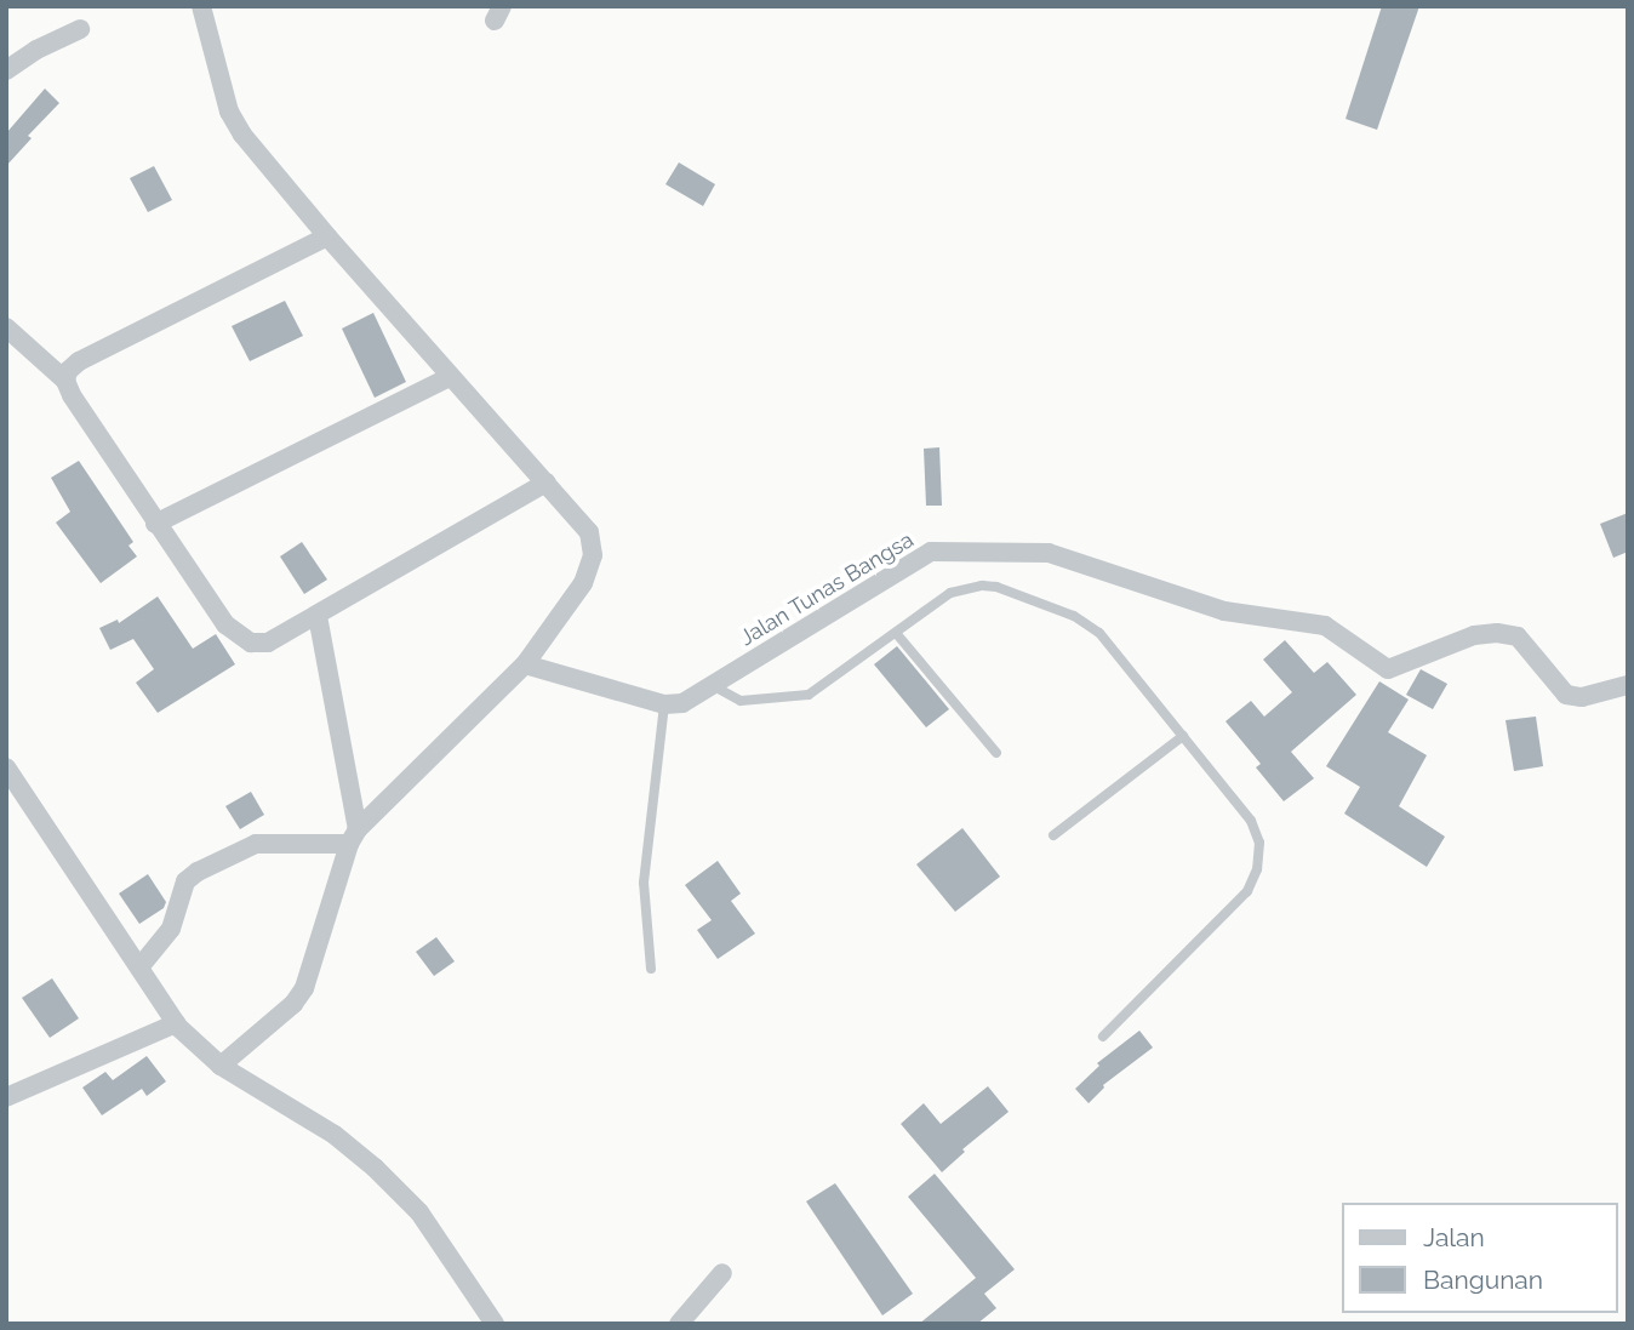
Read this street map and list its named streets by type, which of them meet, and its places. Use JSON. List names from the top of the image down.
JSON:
{
  "streets": {
    "street": ["Jalan Tunas Bangsa"]
  },
  "legend": ["Jalan", "Bangunan"]
}
